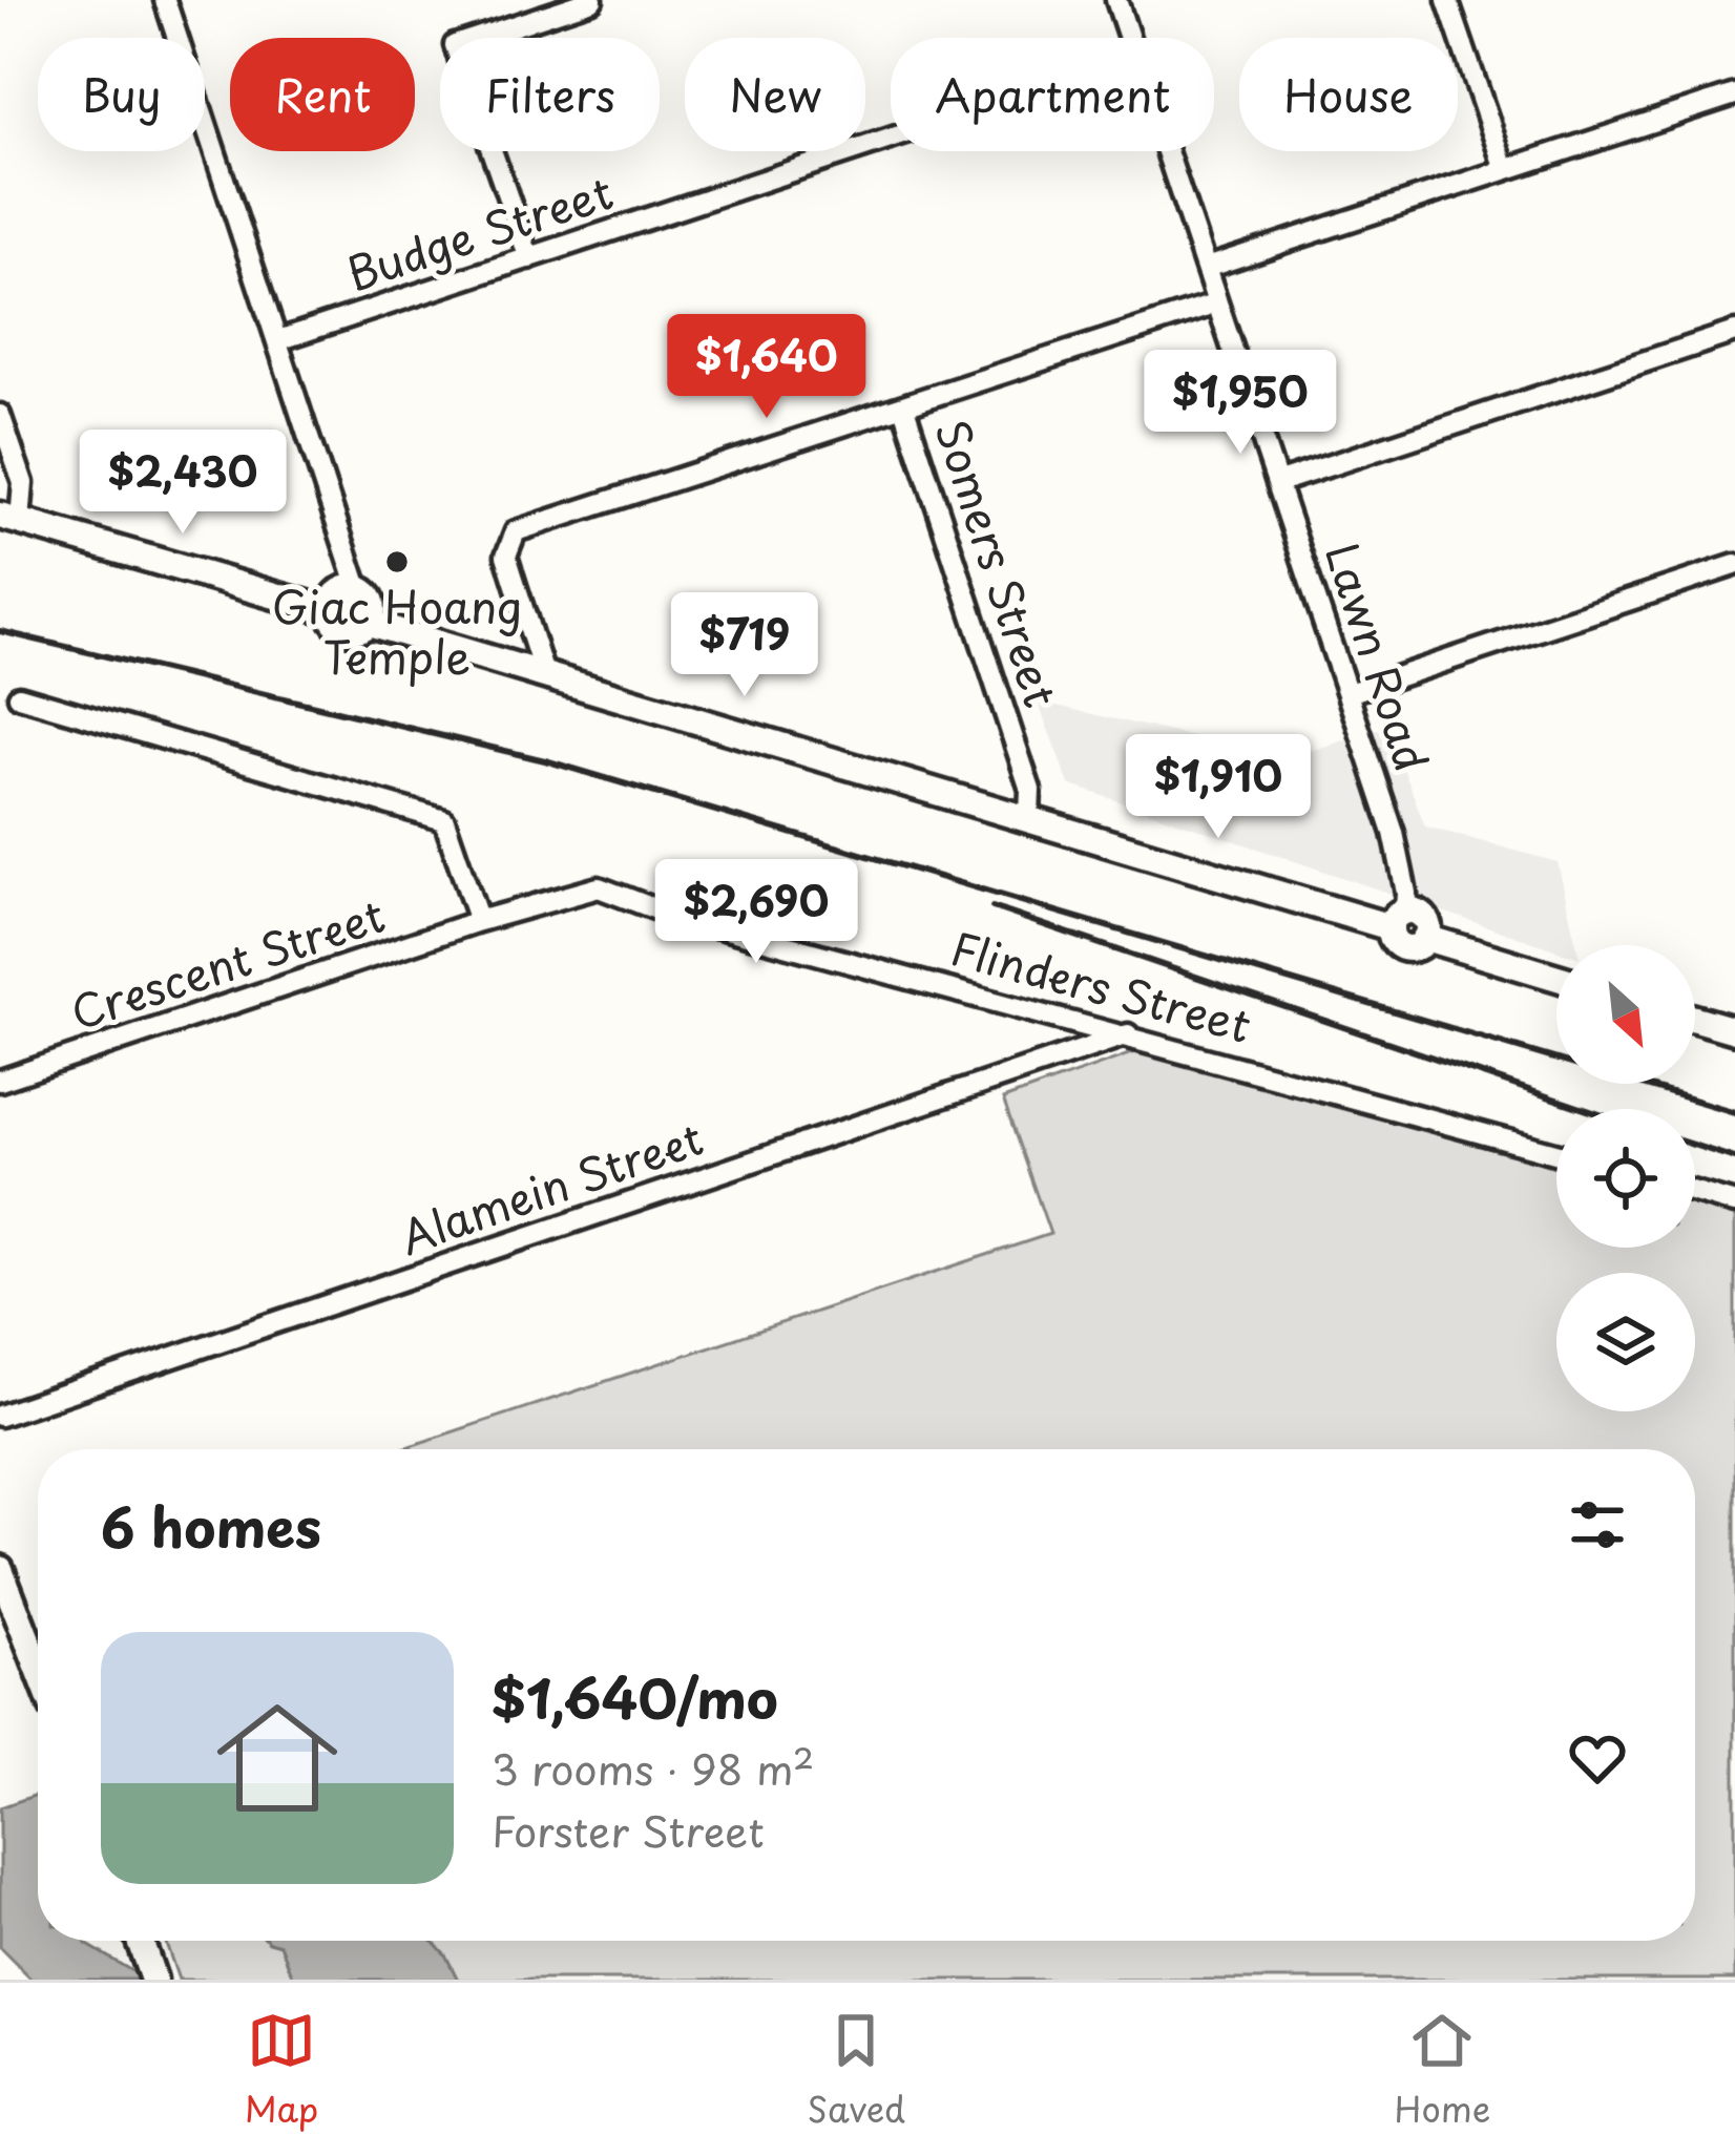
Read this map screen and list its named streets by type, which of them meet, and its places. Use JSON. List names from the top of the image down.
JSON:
{
  "streets": {
    "street": [
      "Budge Street",
      "Somers Street",
      "Lawn Road",
      "Crescent Street",
      "Flinders Street",
      "Alamein Street"
    ]
  },
  "crossings": [
    ["Crescent Street", "Flinders Street"],
    ["Flinders Street", "Alamein Street"]
  ],
  "places": ["Giac Hoang Temple"],
  "north": "bottom right",
  "page": {
    "chip": [
      "Buy",
      "Rent",
      "Filters",
      "New",
      "Apartment",
      "House"
    ],
    "price": [
      "$1,640",
      "$1,950",
      "$2,430",
      "$719",
      "$1,910",
      "$2,690"
    ],
    "heading": "6 homes",
    "list": [
      {
        "name": "$1,640/mo",
        "note": "3 rooms · 98 m² · Forster Street"
      }
    ],
    "tabs": ["Map", "Saved", "Home"]
  }
}
